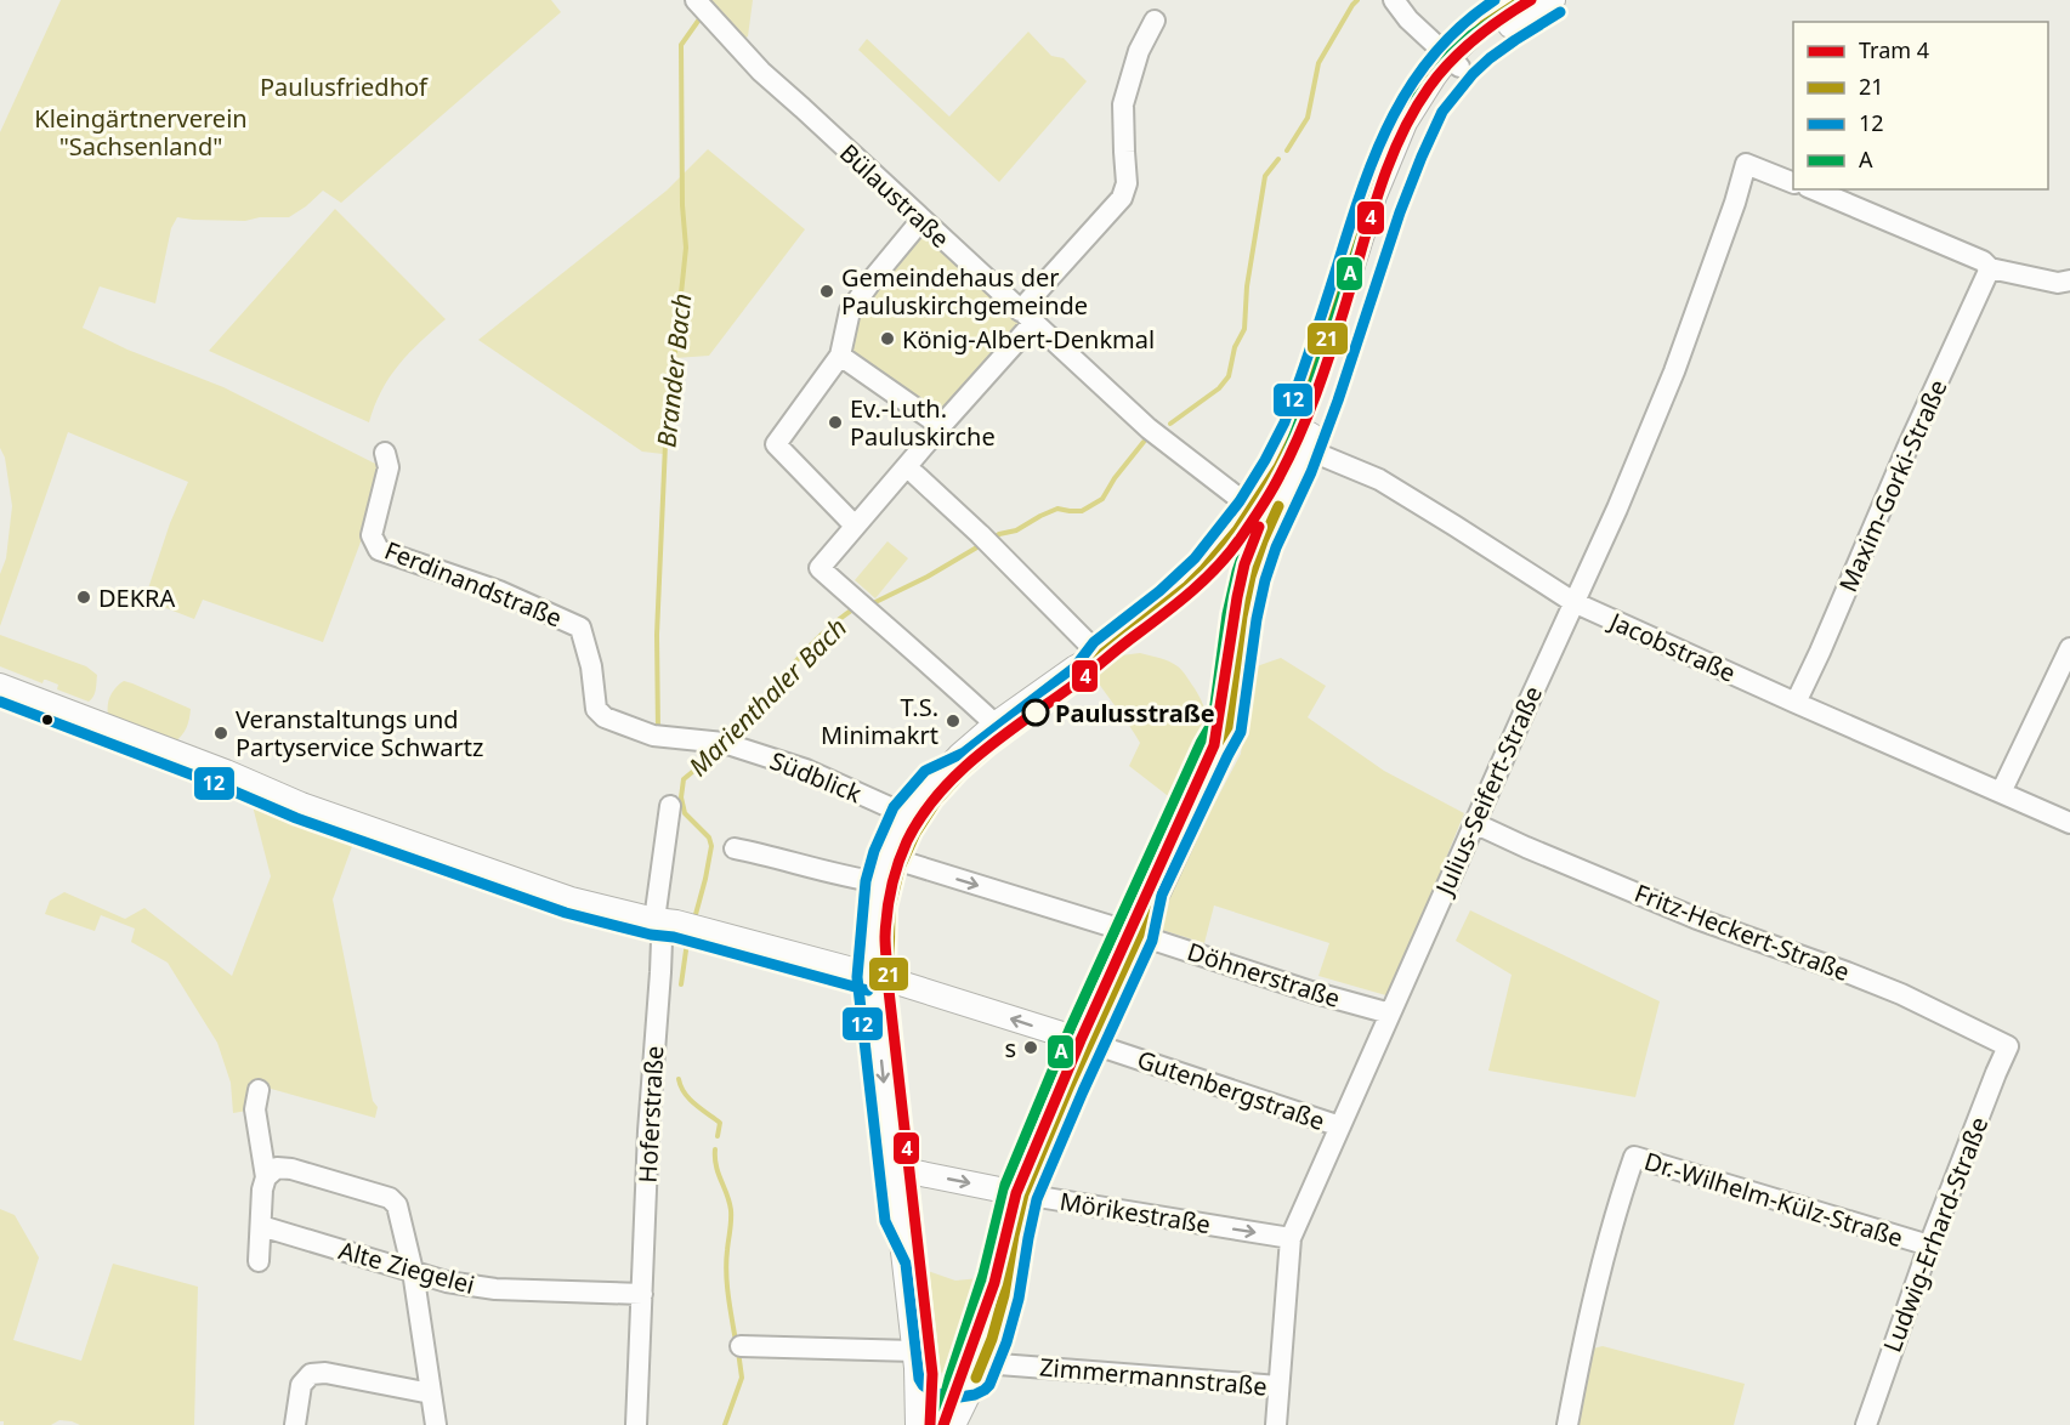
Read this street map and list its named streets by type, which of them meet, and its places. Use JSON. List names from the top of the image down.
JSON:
{
  "streets": {
    "main road": ["Gutenbergstraße", "Mörikestraße"],
    "street": [
      "Bülaustraße",
      "Maxim-Gorki-Straße",
      "Ferdinandstraße",
      "Jacobstraße",
      "Südblick",
      "Julius-Seifert-Straße",
      "Fritz-Heckert-Straße",
      "Döhnerstraße",
      "Hoferstraße",
      "Dr.-Wilhelm-Külz-Straße",
      "Ludwig-Erhard-Straße",
      "Alte Ziegelei",
      "Zimmermannstraße"
    ]
  },
  "crossings": [
    ["Maxim-Gorki-Straße", "Jacobstraße"],
    ["Ferdinandstraße", "Südblick"],
    ["Jacobstraße", "Julius-Seifert-Straße"],
    ["Julius-Seifert-Straße", "Fritz-Heckert-Straße"],
    ["Julius-Seifert-Straße", "Döhnerstraße"],
    ["Julius-Seifert-Straße", "Gutenbergstraße"],
    ["Julius-Seifert-Straße", "Mörikestraße"],
    ["Julius-Seifert-Straße", "Zimmermannstraße"],
    ["Fritz-Heckert-Straße", "Ludwig-Erhard-Straße"],
    ["Gutenbergstraße", "Hoferstraße"],
    ["Hoferstraße", "Alte Ziegelei"],
    ["Dr.-Wilhelm-Külz-Straße", "Ludwig-Erhard-Straße"]
  ],
  "one_way": ["Döhnerstraße", "Mörikestraße"],
  "water": ["Brander Bach", "Marienthaler Bach"],
  "parks": ["Paulusfriedhof", "Kleingärtnerverein \"Sachsenland\""],
  "places": [
    "Gemeindehaus der Pauluskirchgemeinde",
    "König-Albert-Denkmal",
    "Ev.-Luth. Pauluskirche",
    "DEKRA",
    "Paulusstraße",
    "T.S. Minimakrt",
    "Veranstaltungs und Partyservice Schwartz",
    "s"
  ],
  "lines": [
    "tram line 4",
    "transit line 21",
    "transit line 12",
    "transit line A"
  ],
  "legend": [
    "Tram 4",
    "21",
    "12",
    "A"
  ]
}
